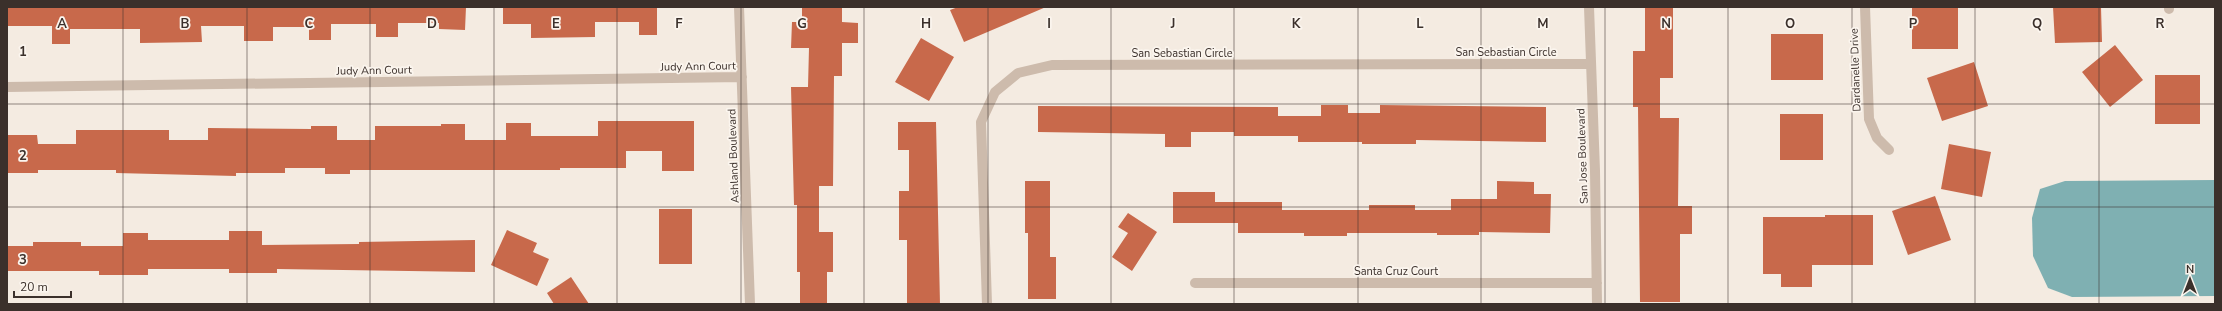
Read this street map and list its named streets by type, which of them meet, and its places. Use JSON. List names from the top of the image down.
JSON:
{
  "streets": {
    "street": [
      "San Sebastian Circle",
      "Judy Ann Court",
      "Dardanelle Drive",
      "Ashland Boulevard",
      "San Jose Boulevard",
      "Santa Cruz Court"
    ]
  },
  "crossings": [
    ["San Sebastian Circle", "San Jose Boulevard"],
    ["Judy Ann Court", "Ashland Boulevard"],
    ["San Jose Boulevard", "Santa Cruz Court"]
  ],
  "scale_bar": "20 m",
  "north": "top",
  "grid": {
    "columns": [
      "A",
      "B",
      "C",
      "D",
      "E",
      "F",
      "G",
      "H",
      "I",
      "J",
      "K",
      "L",
      "M",
      "N",
      "O",
      "P",
      "Q",
      "R"
    ],
    "rows": ["1", "2", "3"]
  }
}
